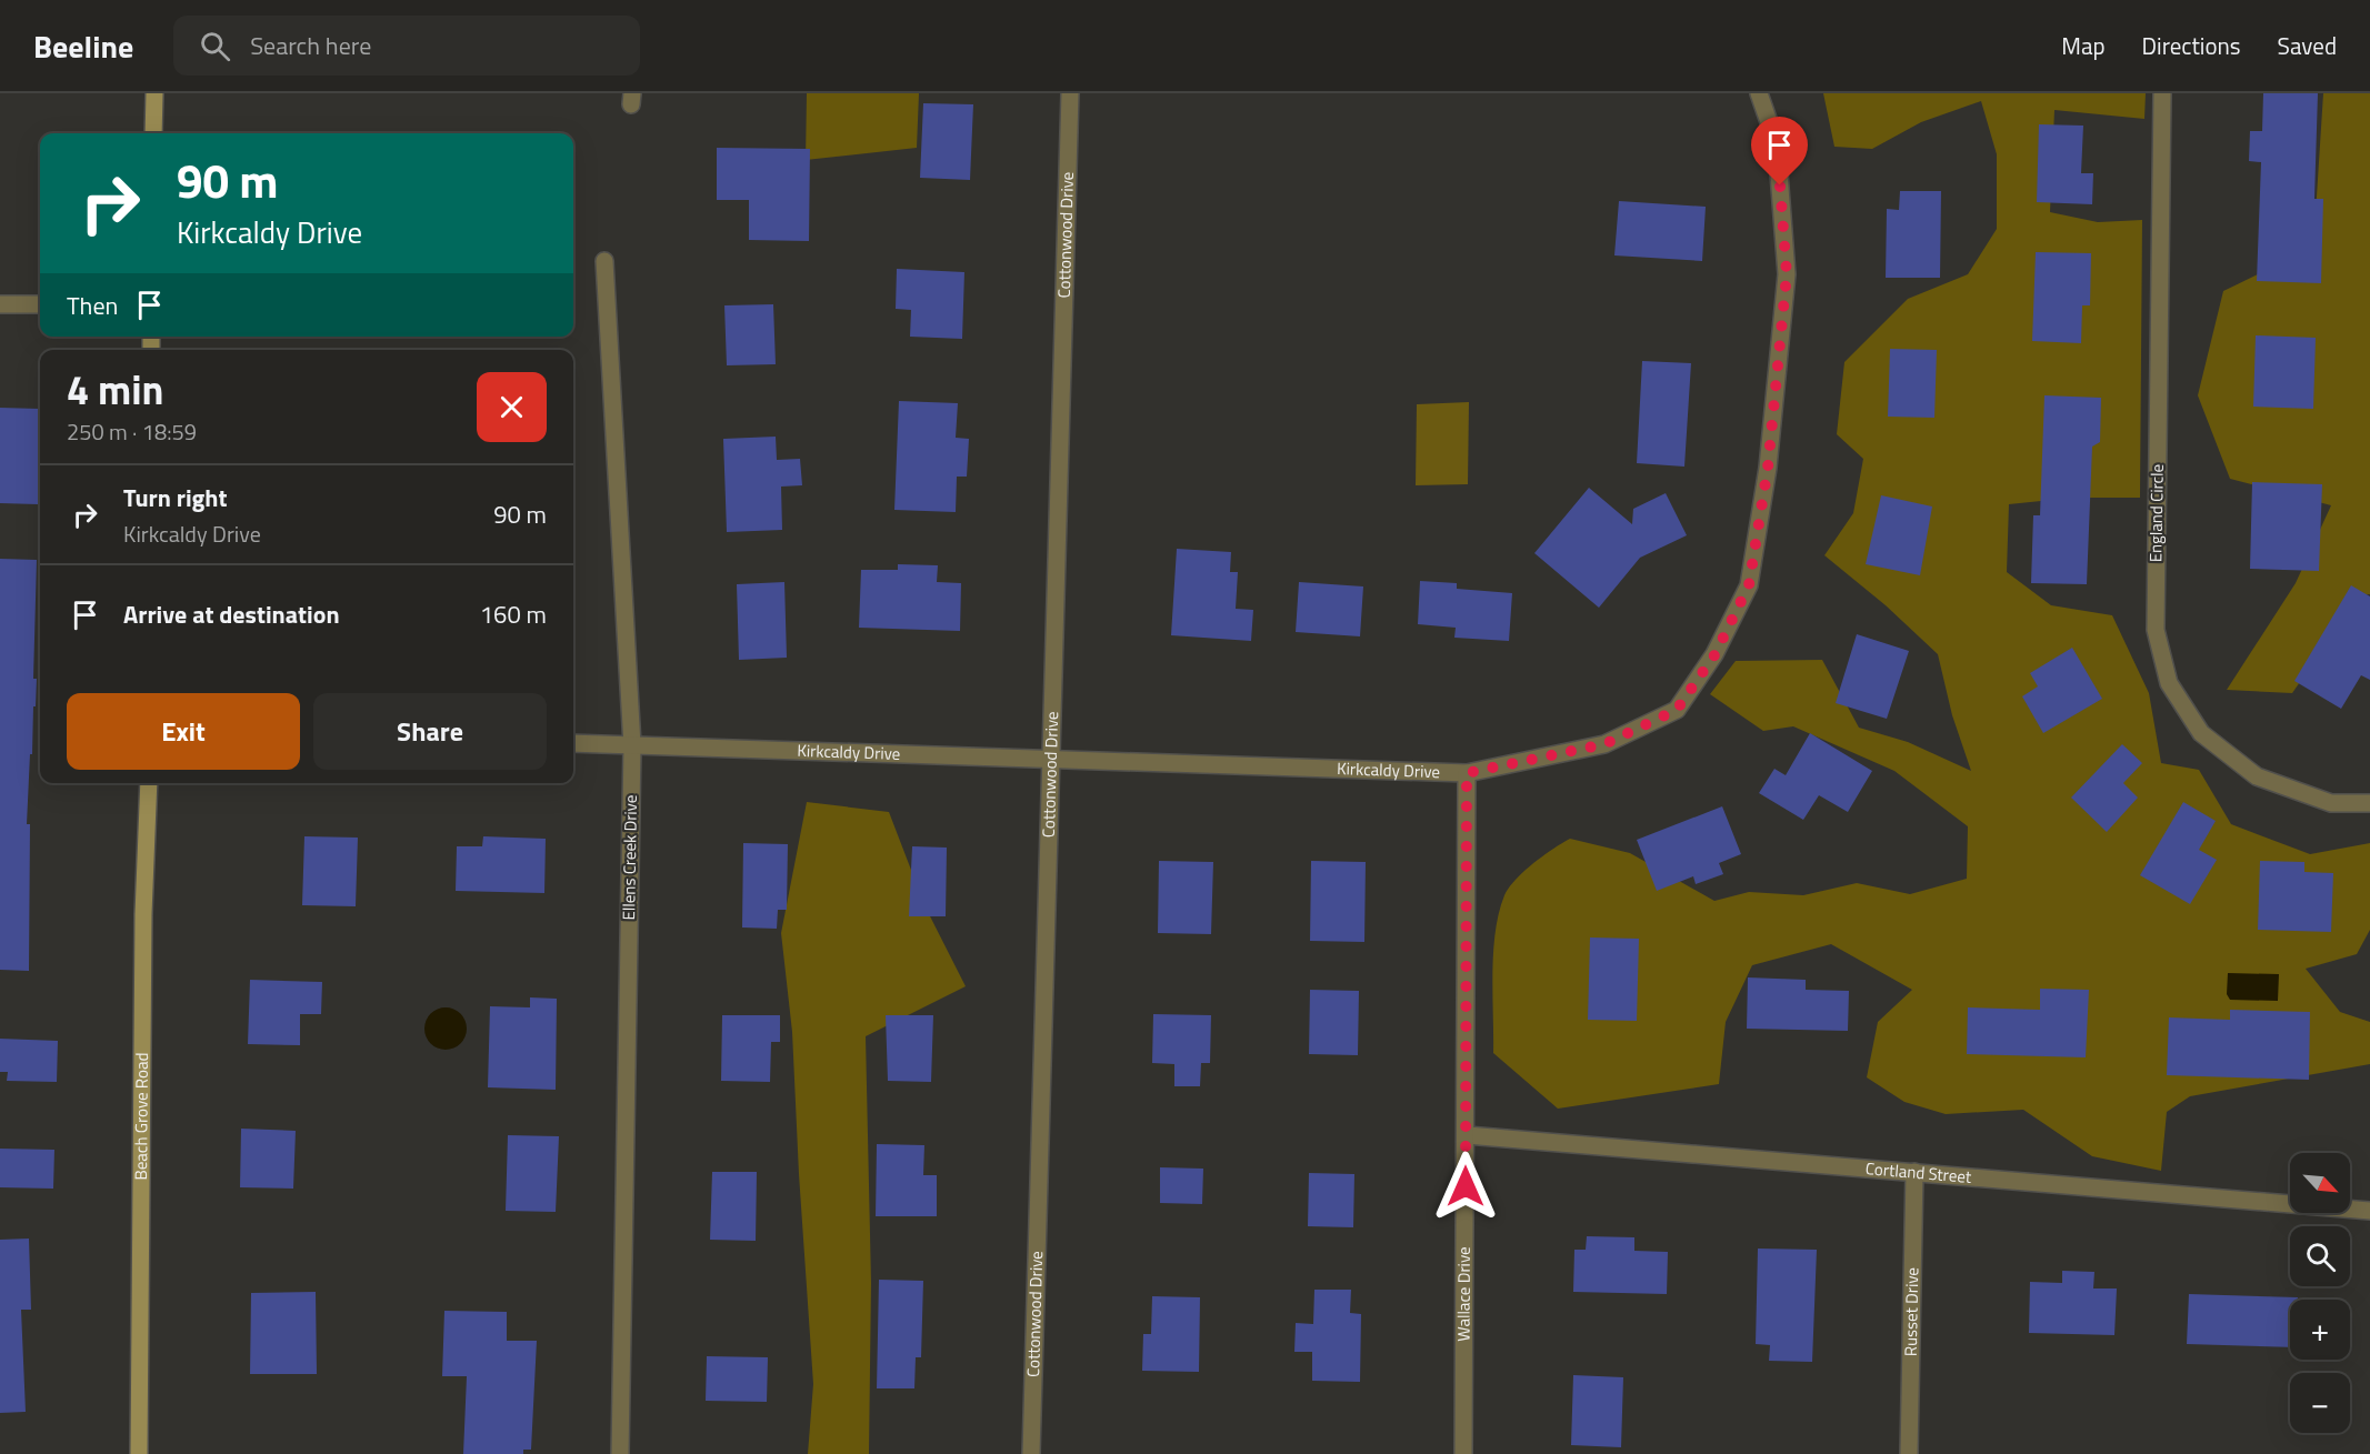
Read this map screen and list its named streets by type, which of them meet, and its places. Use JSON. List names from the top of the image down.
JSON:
{
  "streets": {
    "street": [
      "Cottonwood Drive",
      "England Circle",
      "Kirkcaldy Drive",
      "Ellens Creek Drive",
      "Beach Grove Road",
      "Cortland Street",
      "Wallace Drive",
      "Russet Drive"
    ]
  },
  "crossings": [
    ["Cottonwood Drive", "Kirkcaldy Drive"],
    ["Kirkcaldy Drive", "Ellens Creek Drive"],
    ["Kirkcaldy Drive", "Wallace Drive"],
    ["Cortland Street", "Wallace Drive"],
    ["Cortland Street", "Russet Drive"]
  ],
  "north": "bottom right",
  "page": {
    "header": "Beeline",
    "search": "Search here",
    "nav": ["Map", "Directions", "Saved"],
    "turn": ["90 m", "Kirkcaldy Drive"],
    "then": "Then",
    "heading": ["4 min", "250 m · 18:59"],
    "list": [
      {
        "name": "Turn right",
        "note": "Kirkcaldy Drive",
        "value": "90 m"
      },
      {
        "name": "Arrive at destination",
        "value": "160 m"
      }
    ],
    "buttons": ["Exit", "Share"],
    "map_buttons": ["+", "−"]
  }
}
